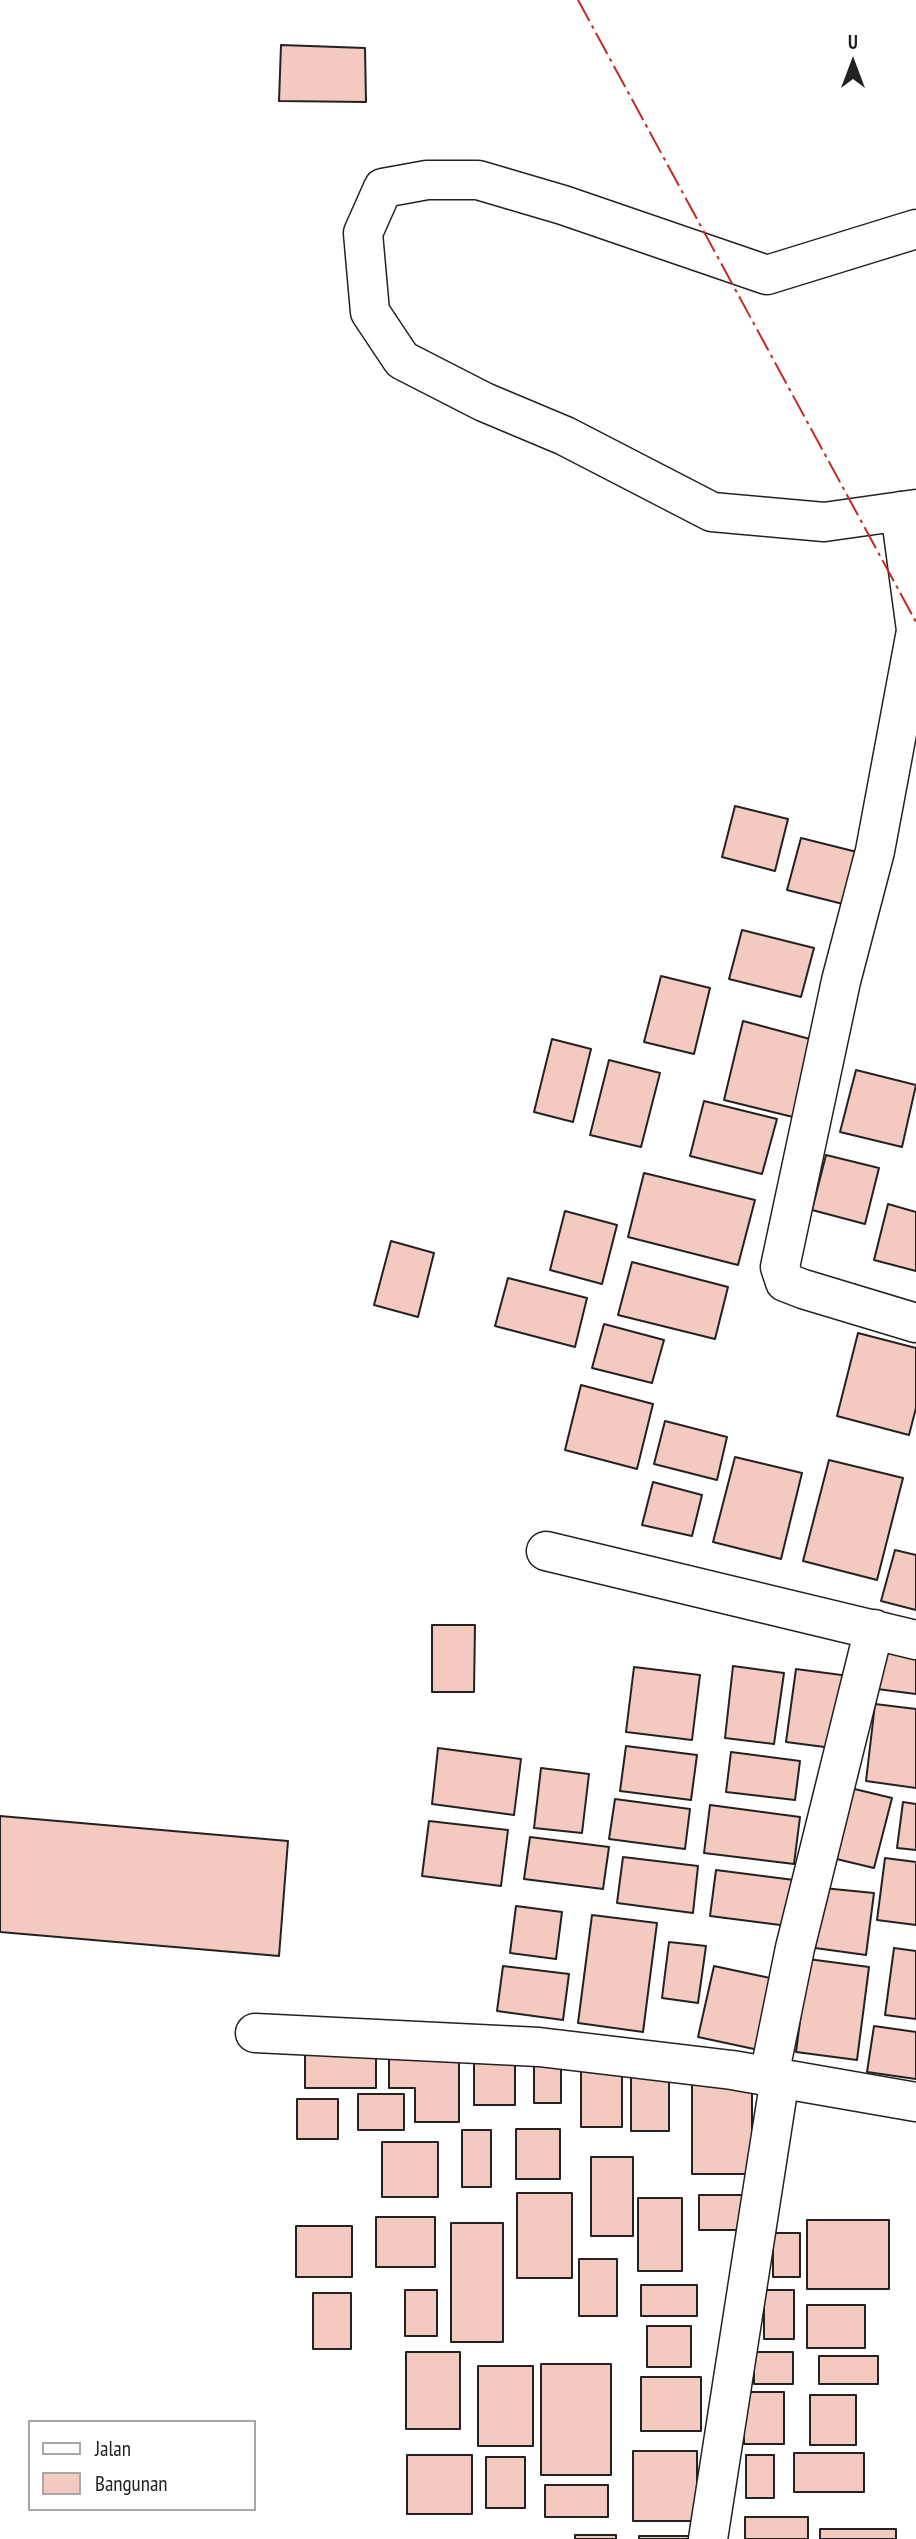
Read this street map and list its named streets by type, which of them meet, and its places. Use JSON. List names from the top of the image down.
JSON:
{
  "legend": ["Jalan", "Bangunan"],
  "north": "top"
}
